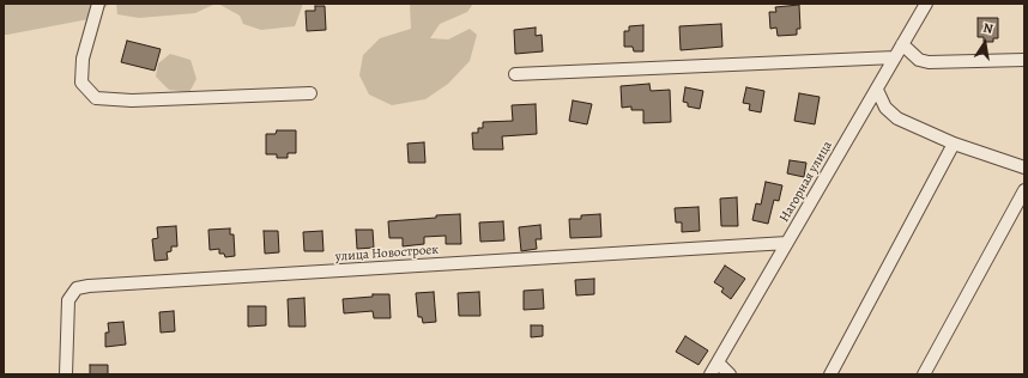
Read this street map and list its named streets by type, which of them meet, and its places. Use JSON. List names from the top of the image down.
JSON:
{
  "streets": {
    "street": ["Нагорная улица", "улица Новостроек"]
  },
  "crossings": [
    ["Нагорная улица", "улица Новостроек"]
  ],
  "north": "top"
}
